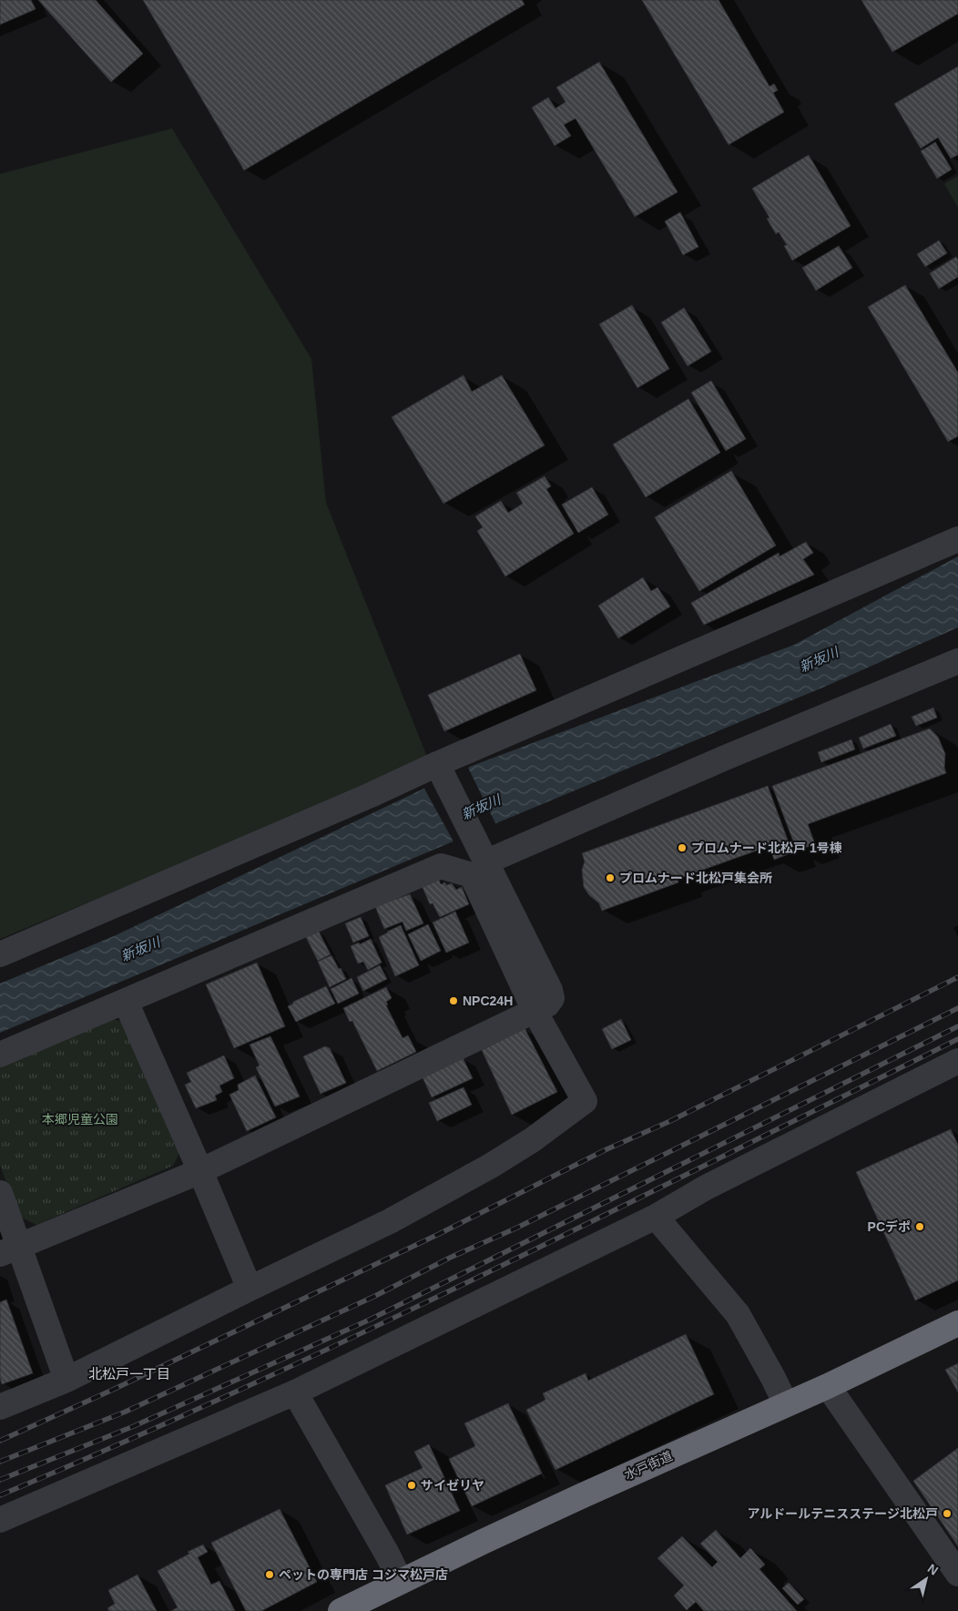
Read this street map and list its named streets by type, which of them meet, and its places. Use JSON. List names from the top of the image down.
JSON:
{
  "streets": {
    "highway": ["水戸街道"]
  },
  "districts": ["北松戸一丁目"],
  "water": ["新坂川"],
  "parks": ["本郷児童公園"],
  "places": [
    "プロムナード北松戸 1号棟",
    "プロムナード北松戸集会所",
    "NPC24H",
    "PCデポ",
    "サイゼリヤ",
    "アルドールテニスステージ北松戸",
    "ペットの専門店 コジマ松戸店"
  ],
  "north": "top right"
}
